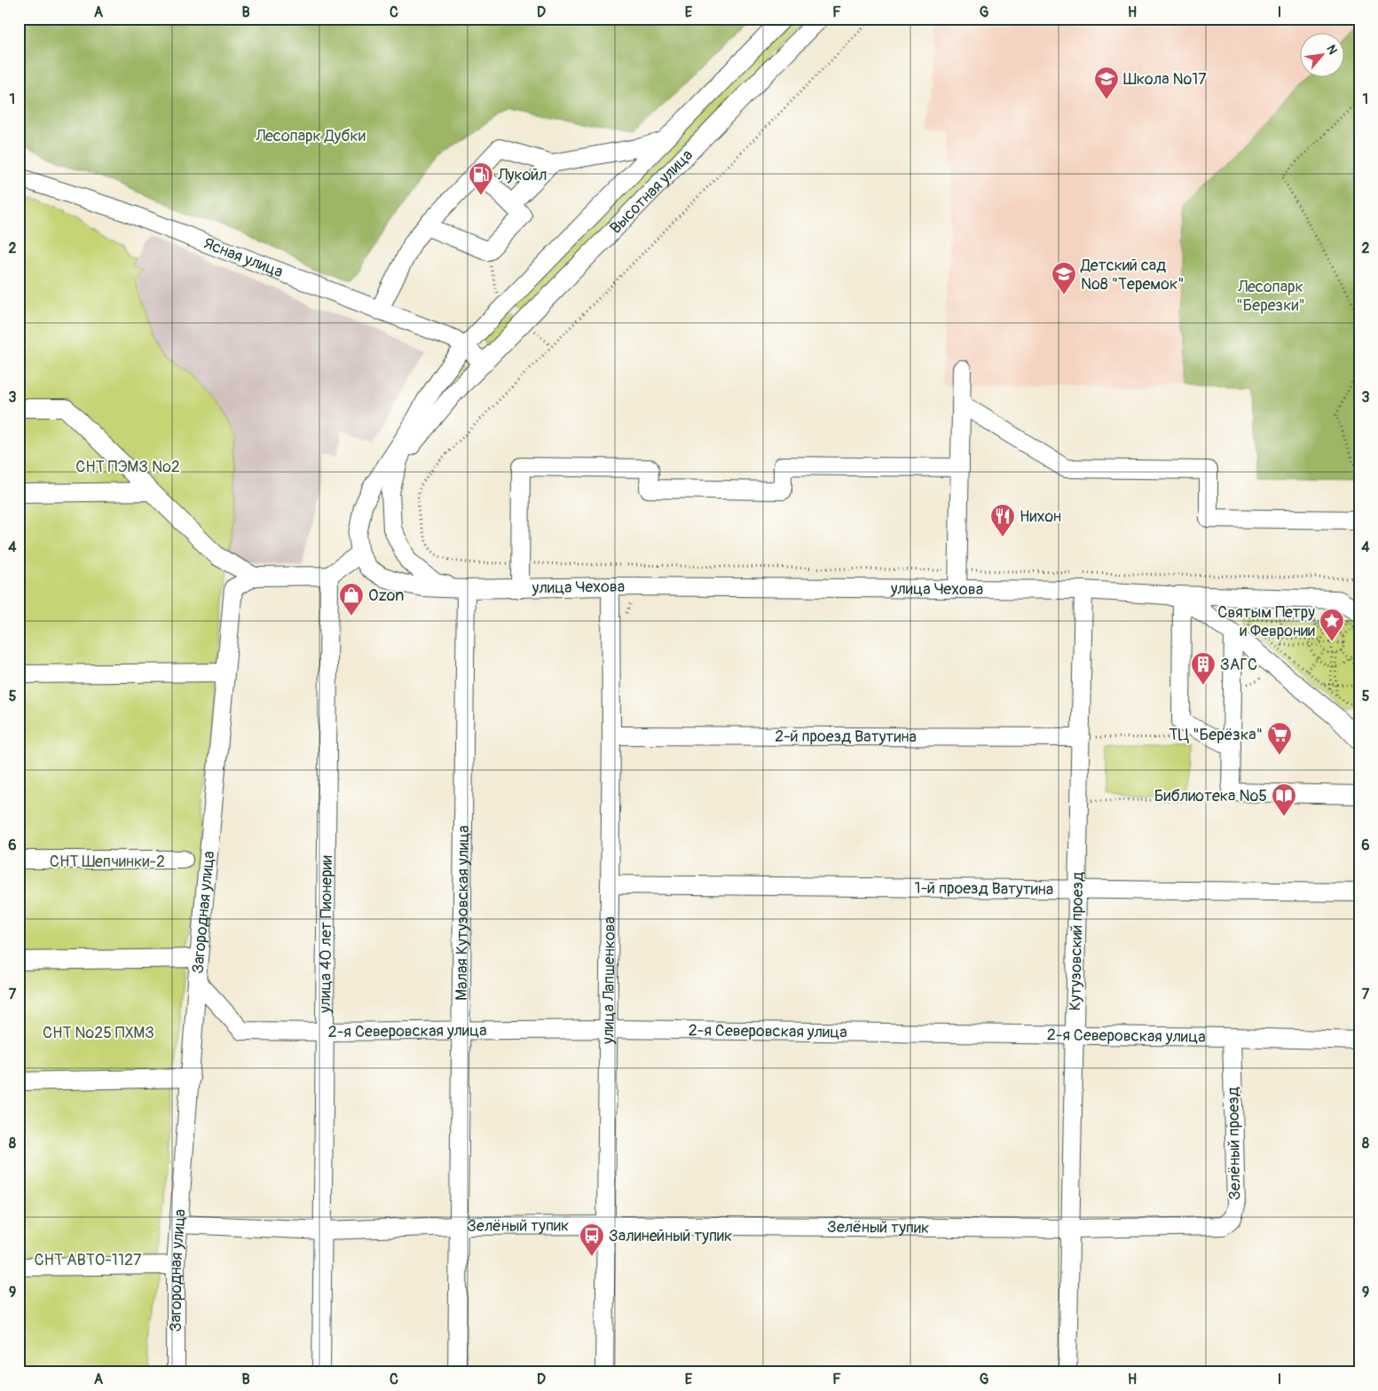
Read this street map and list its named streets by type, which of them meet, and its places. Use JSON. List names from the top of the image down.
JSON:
{
  "streets": {
    "street": [
      "Высотная улица",
      "Ясная улица",
      "улица Чехова",
      "2-й проезд Ватутина",
      "1-й проезд Ватутина",
      "Загородная улица",
      "Малая Кутузовская улица",
      "улица 40 лет Пионерии",
      "Кутузовский проезд",
      "улица Лапшенкова",
      "2-я Северовская улица",
      "Зелёный проезд",
      "Зелёный тупик"
    ]
  },
  "crossings": [
    ["Высотная улица", "Ясная улица"],
    ["Высотная улица", "улица Чехова"],
    ["улица Чехова", "Малая Кутузовская улица"],
    ["улица Чехова", "Кутузовский проезд"],
    ["улица Чехова", "улица Лапшенкова"],
    ["2-й проезд Ватутина", "Кутузовский проезд"],
    ["2-й проезд Ватутина", "улица Лапшенкова"],
    ["1-й проезд Ватутина", "Кутузовский проезд"],
    ["1-й проезд Ватутина", "улица Лапшенкова"],
    ["Загородная улица", "улица 40 лет Пионерии"],
    ["Загородная улица", "2-я Северовская улица"],
    ["Загородная улица", "Зелёный тупик"],
    ["Малая Кутузовская улица", "2-я Северовская улица"],
    ["Малая Кутузовская улица", "Зелёный тупик"],
    ["улица 40 лет Пионерии", "2-я Северовская улица"],
    ["улица 40 лет Пионерии", "Зелёный тупик"],
    ["Кутузовский проезд", "2-я Северовская улица"],
    ["Кутузовский проезд", "Зелёный проезд"],
    ["Кутузовский проезд", "Зелёный тупик"],
    ["улица Лапшенкова", "2-я Северовская улица"],
    ["улица Лапшенкова", "Зелёный тупик"],
    ["2-я Северовская улица", "Зелёный проезд"],
    ["Зелёный проезд", "Зелёный тупик"]
  ],
  "parks": [
    "Лесопарк Дубки",
    "Лесопарк \"Березки\"",
    "СНТ ПЭМЗ №2",
    "СНТ Шепчинки-2",
    "СНТ №25 ПХМЗ",
    "СНТ АВТО-1127"
  ],
  "places": {
    "school or university": ["Школа №17", "Детский сад №8 \"Теремок\""],
    "fuel station": ["Лукойл"],
    "restaurant": ["Нихон"],
    "shop": ["Ozon"],
    "place": ["Святым Петру и Февронии"],
    "building": ["ЗАГС"],
    "supermarket": ["ТЦ \"Берёзка\""],
    "library": ["Библиотека №5"],
    "bus stop": ["Залинейный тупик"]
  },
  "north": "top right",
  "grid": {
    "columns": [
      "A",
      "B",
      "C",
      "D",
      "E",
      "F",
      "G",
      "H",
      "I"
    ],
    "rows": [
      "1",
      "2",
      "3",
      "4",
      "5",
      "6",
      "7",
      "8",
      "9"
    ]
  }
}
